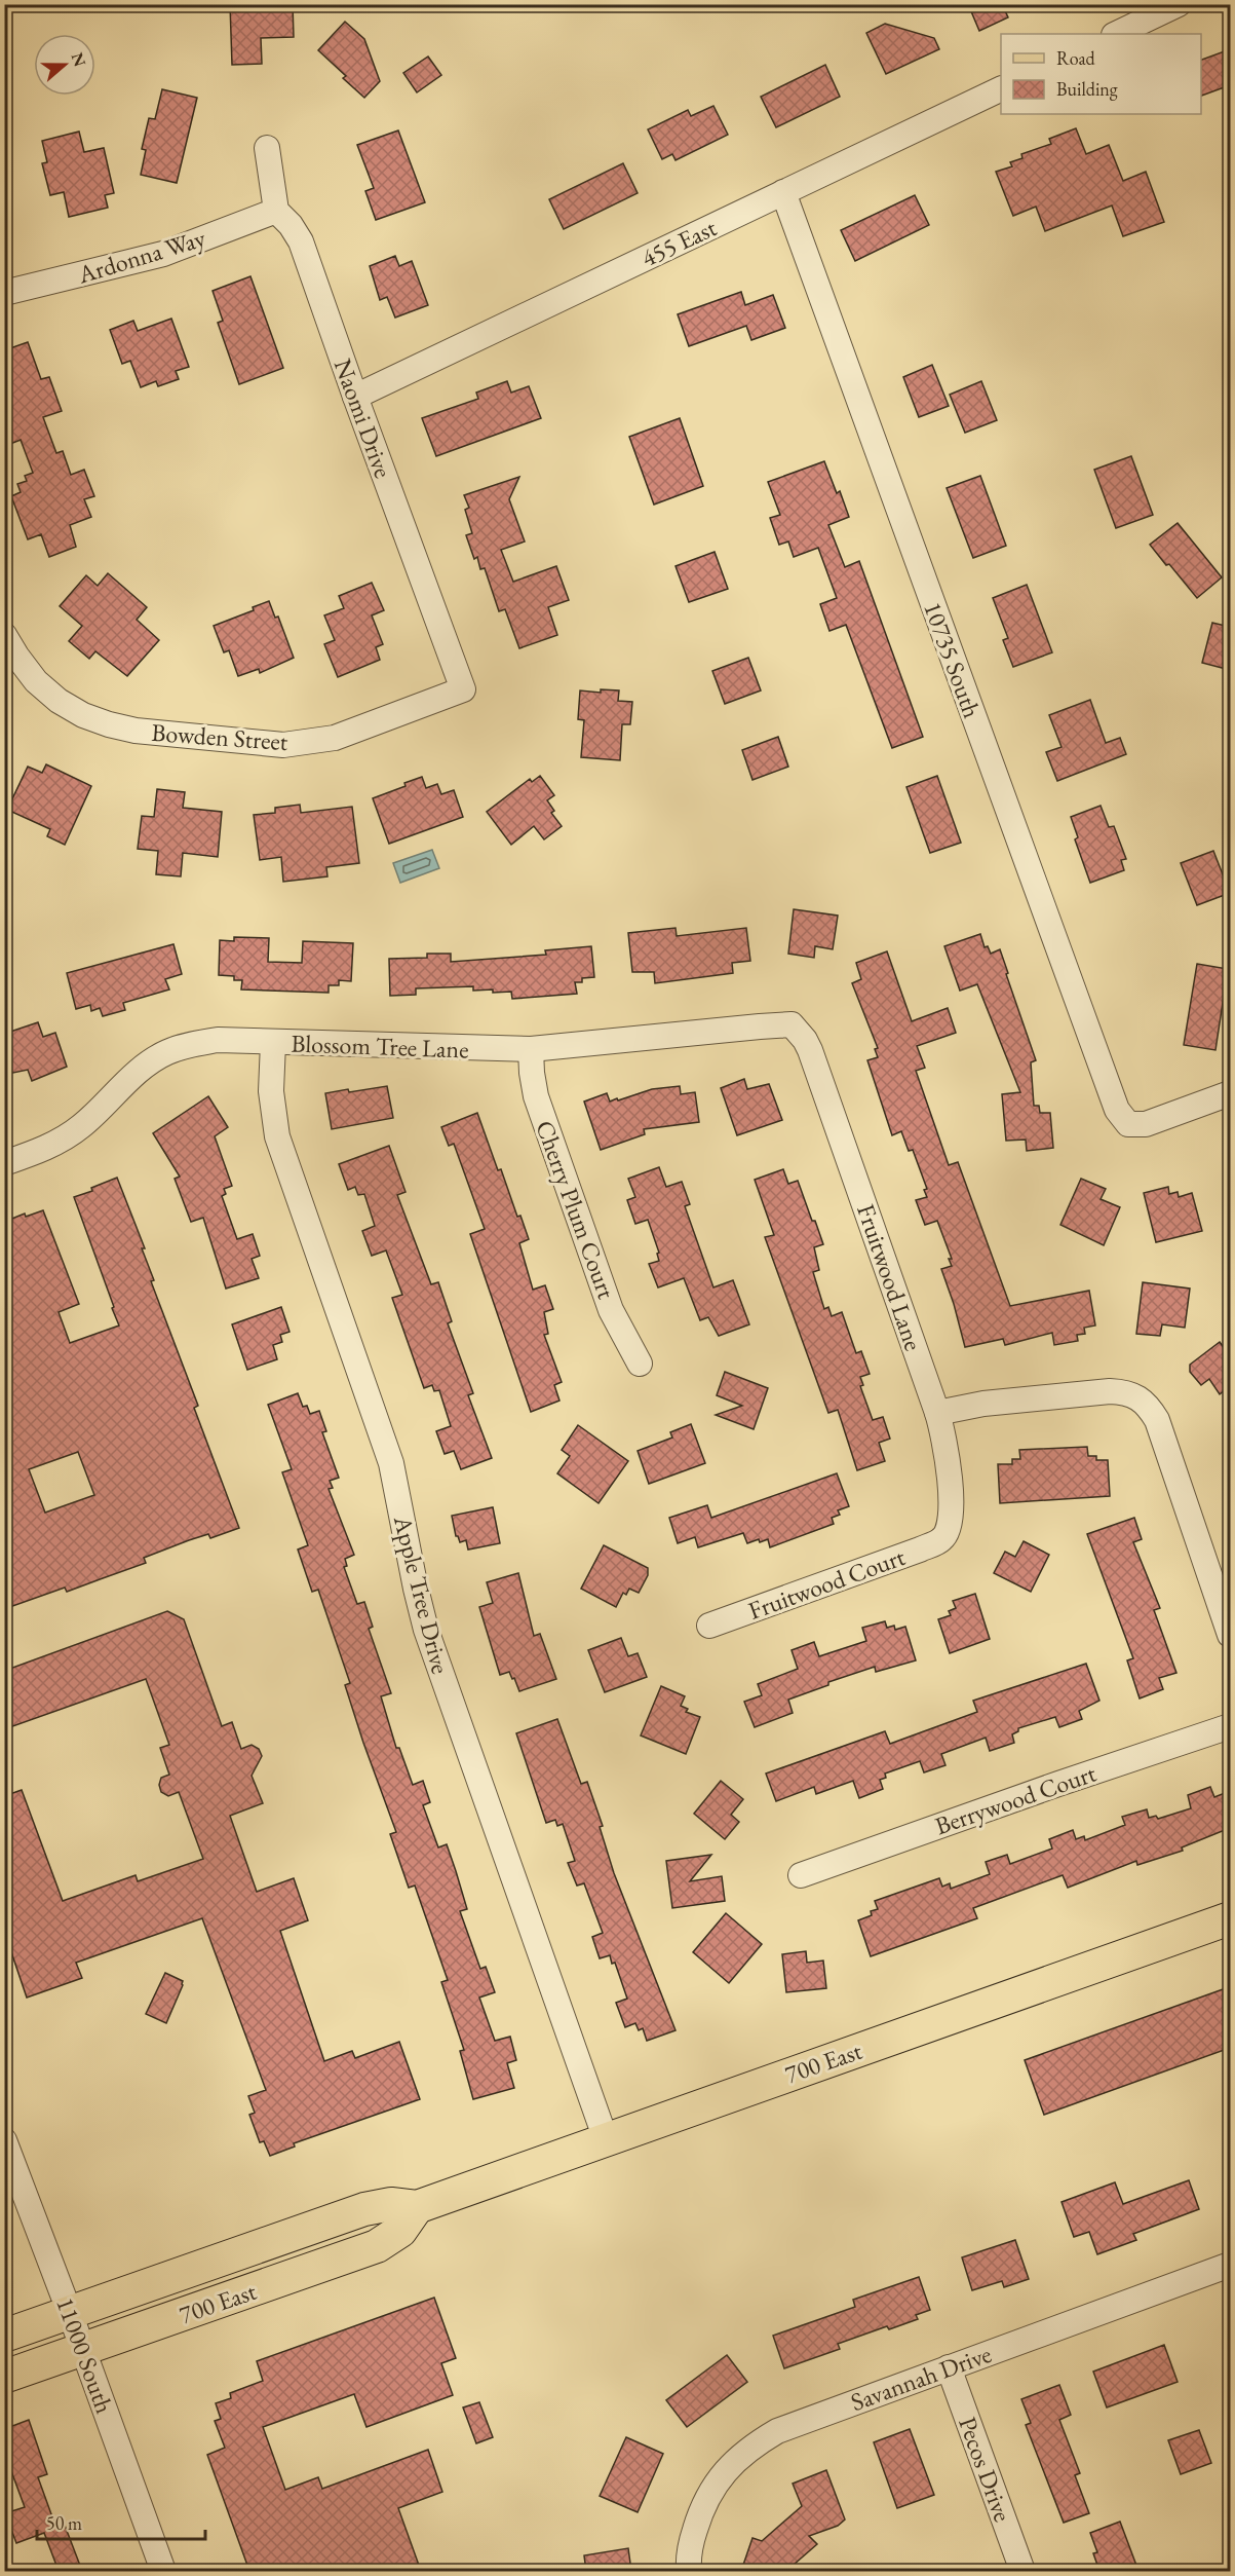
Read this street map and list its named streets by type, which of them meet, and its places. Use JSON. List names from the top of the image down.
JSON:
{
  "streets": {
    "main road": ["700 East"],
    "street": [
      "455 East",
      "Ardonna Way",
      "Naomi Drive",
      "10735 South",
      "Bowden Street",
      "Blossom Tree Lane",
      "Cherry Plum Court",
      "Fruitwood Lane",
      "Fruitwood Court",
      "Apple Tree Drive",
      "Berrywood Court",
      "11000 South",
      "Savannah Drive",
      "Pecos Drive"
    ]
  },
  "crossings": [
    ["455 East", "Naomi Drive"],
    ["455 East", "10735 South"],
    ["Ardonna Way", "Naomi Drive"],
    ["Naomi Drive", "Bowden Street"],
    ["Blossom Tree Lane", "Cherry Plum Court"],
    ["Blossom Tree Lane", "Fruitwood Lane"],
    ["Blossom Tree Lane", "Apple Tree Drive"],
    ["Fruitwood Lane", "Fruitwood Court"],
    ["Apple Tree Drive", "700 East"],
    ["700 East", "11000 South"],
    ["Savannah Drive", "Pecos Drive"]
  ],
  "legend": ["Road", "Building"],
  "scale_bar": "50 m",
  "north": "right"
}
